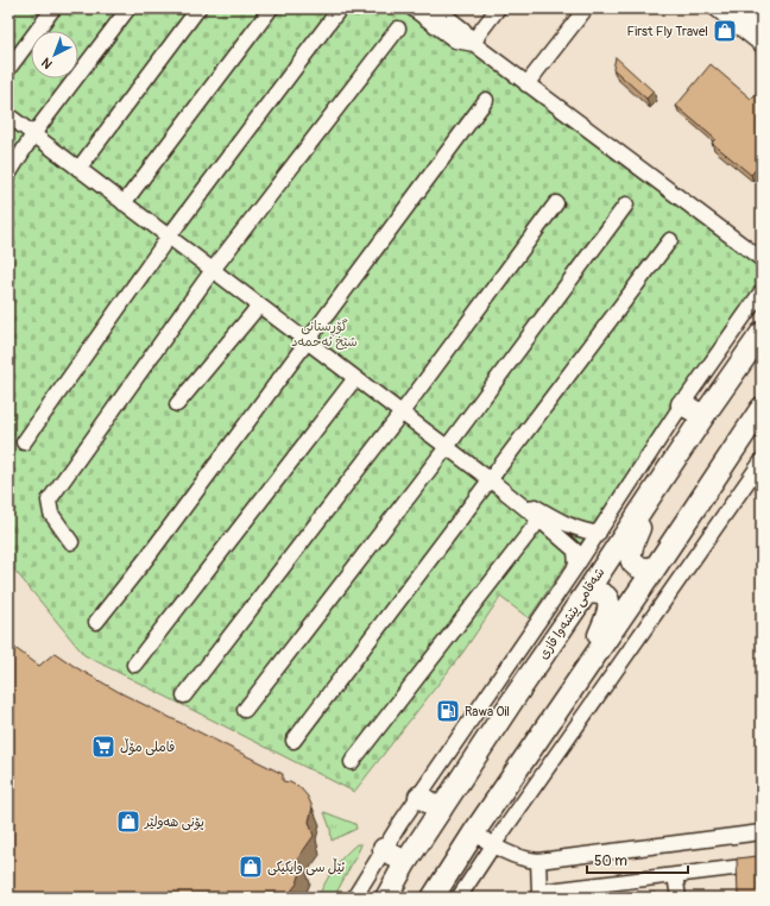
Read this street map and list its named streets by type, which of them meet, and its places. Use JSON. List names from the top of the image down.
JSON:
{
  "streets": {
    "highway": ["شەقامی پێشەوا قازی"]
  },
  "parks": ["گۆڕستانی شێخ ئەحمەد"],
  "places": {
    "shop": ["First Fly Travel", "پۆنی هەولێر", "ئێڵ سی وایکیکی"],
    "fuel station": ["Rawa Oil"],
    "supermarket": ["فاملی مۆڵ"]
  },
  "scale_bar": "50 m",
  "north": "bottom left"
}
